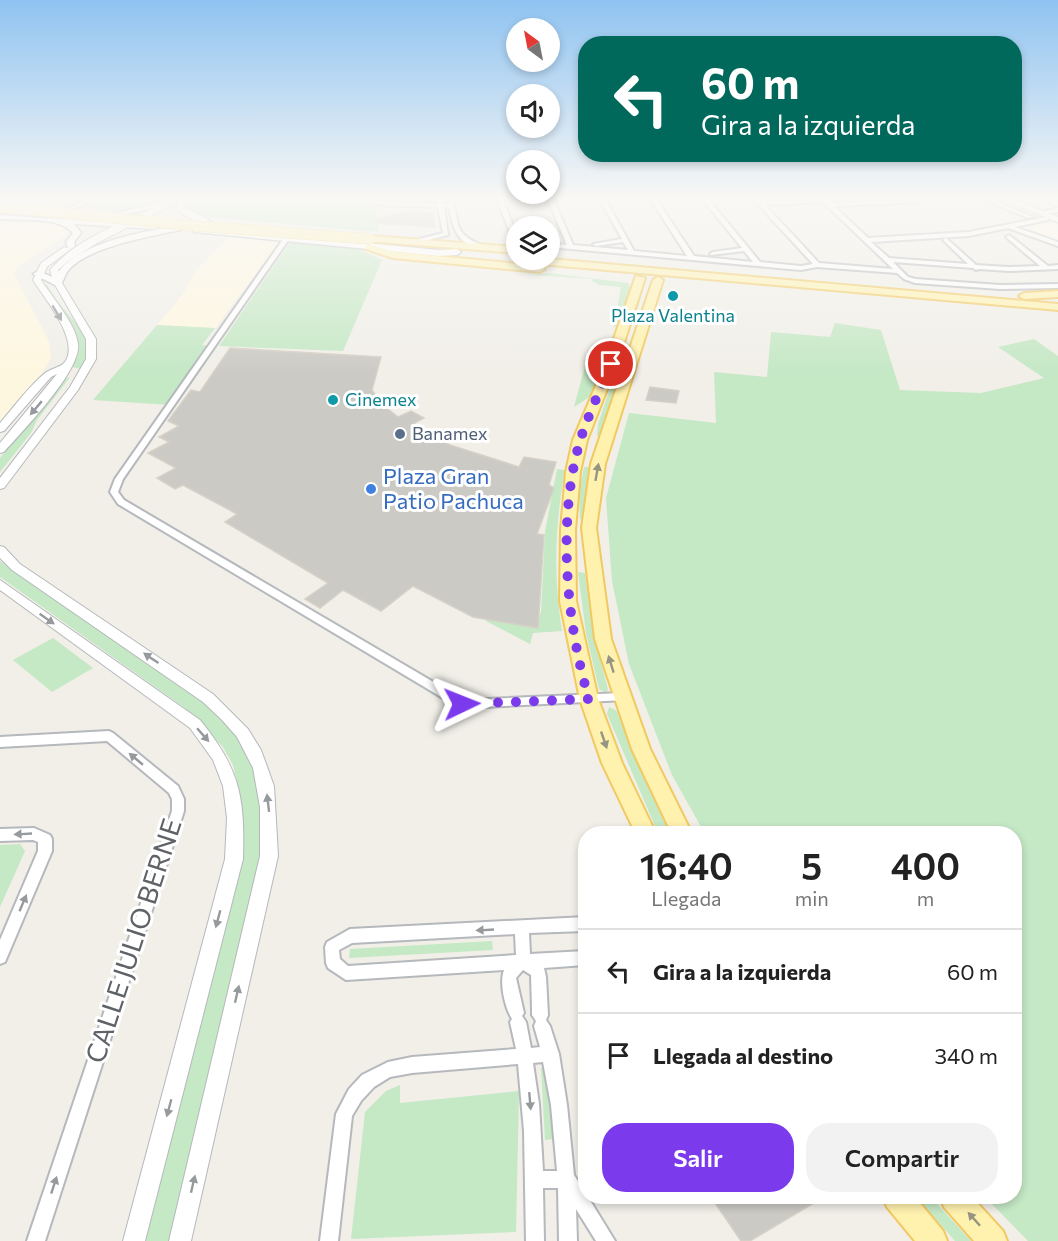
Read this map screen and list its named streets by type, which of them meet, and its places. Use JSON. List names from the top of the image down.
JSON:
{
  "streets": {
    "street": ["CALLE JULIO BERNE"]
  },
  "places": [
    "Plaza Valentina",
    "Cinemex",
    "Banamex",
    "Plaza Gran Patio Pachuca"
  ],
  "north": "top left",
  "page": {
    "turn": ["60 m", "Gira a la izquierda"],
    "eta": [
      "16:40",
      "Llegada",
      "5",
      "min",
      "400",
      "m"
    ],
    "list": [
      {
        "name": "Gira a la izquierda",
        "value": "60 m"
      },
      {
        "name": "Llegada al destino",
        "value": "340 m"
      }
    ],
    "buttons": ["Salir", "Compartir"]
  }
}
